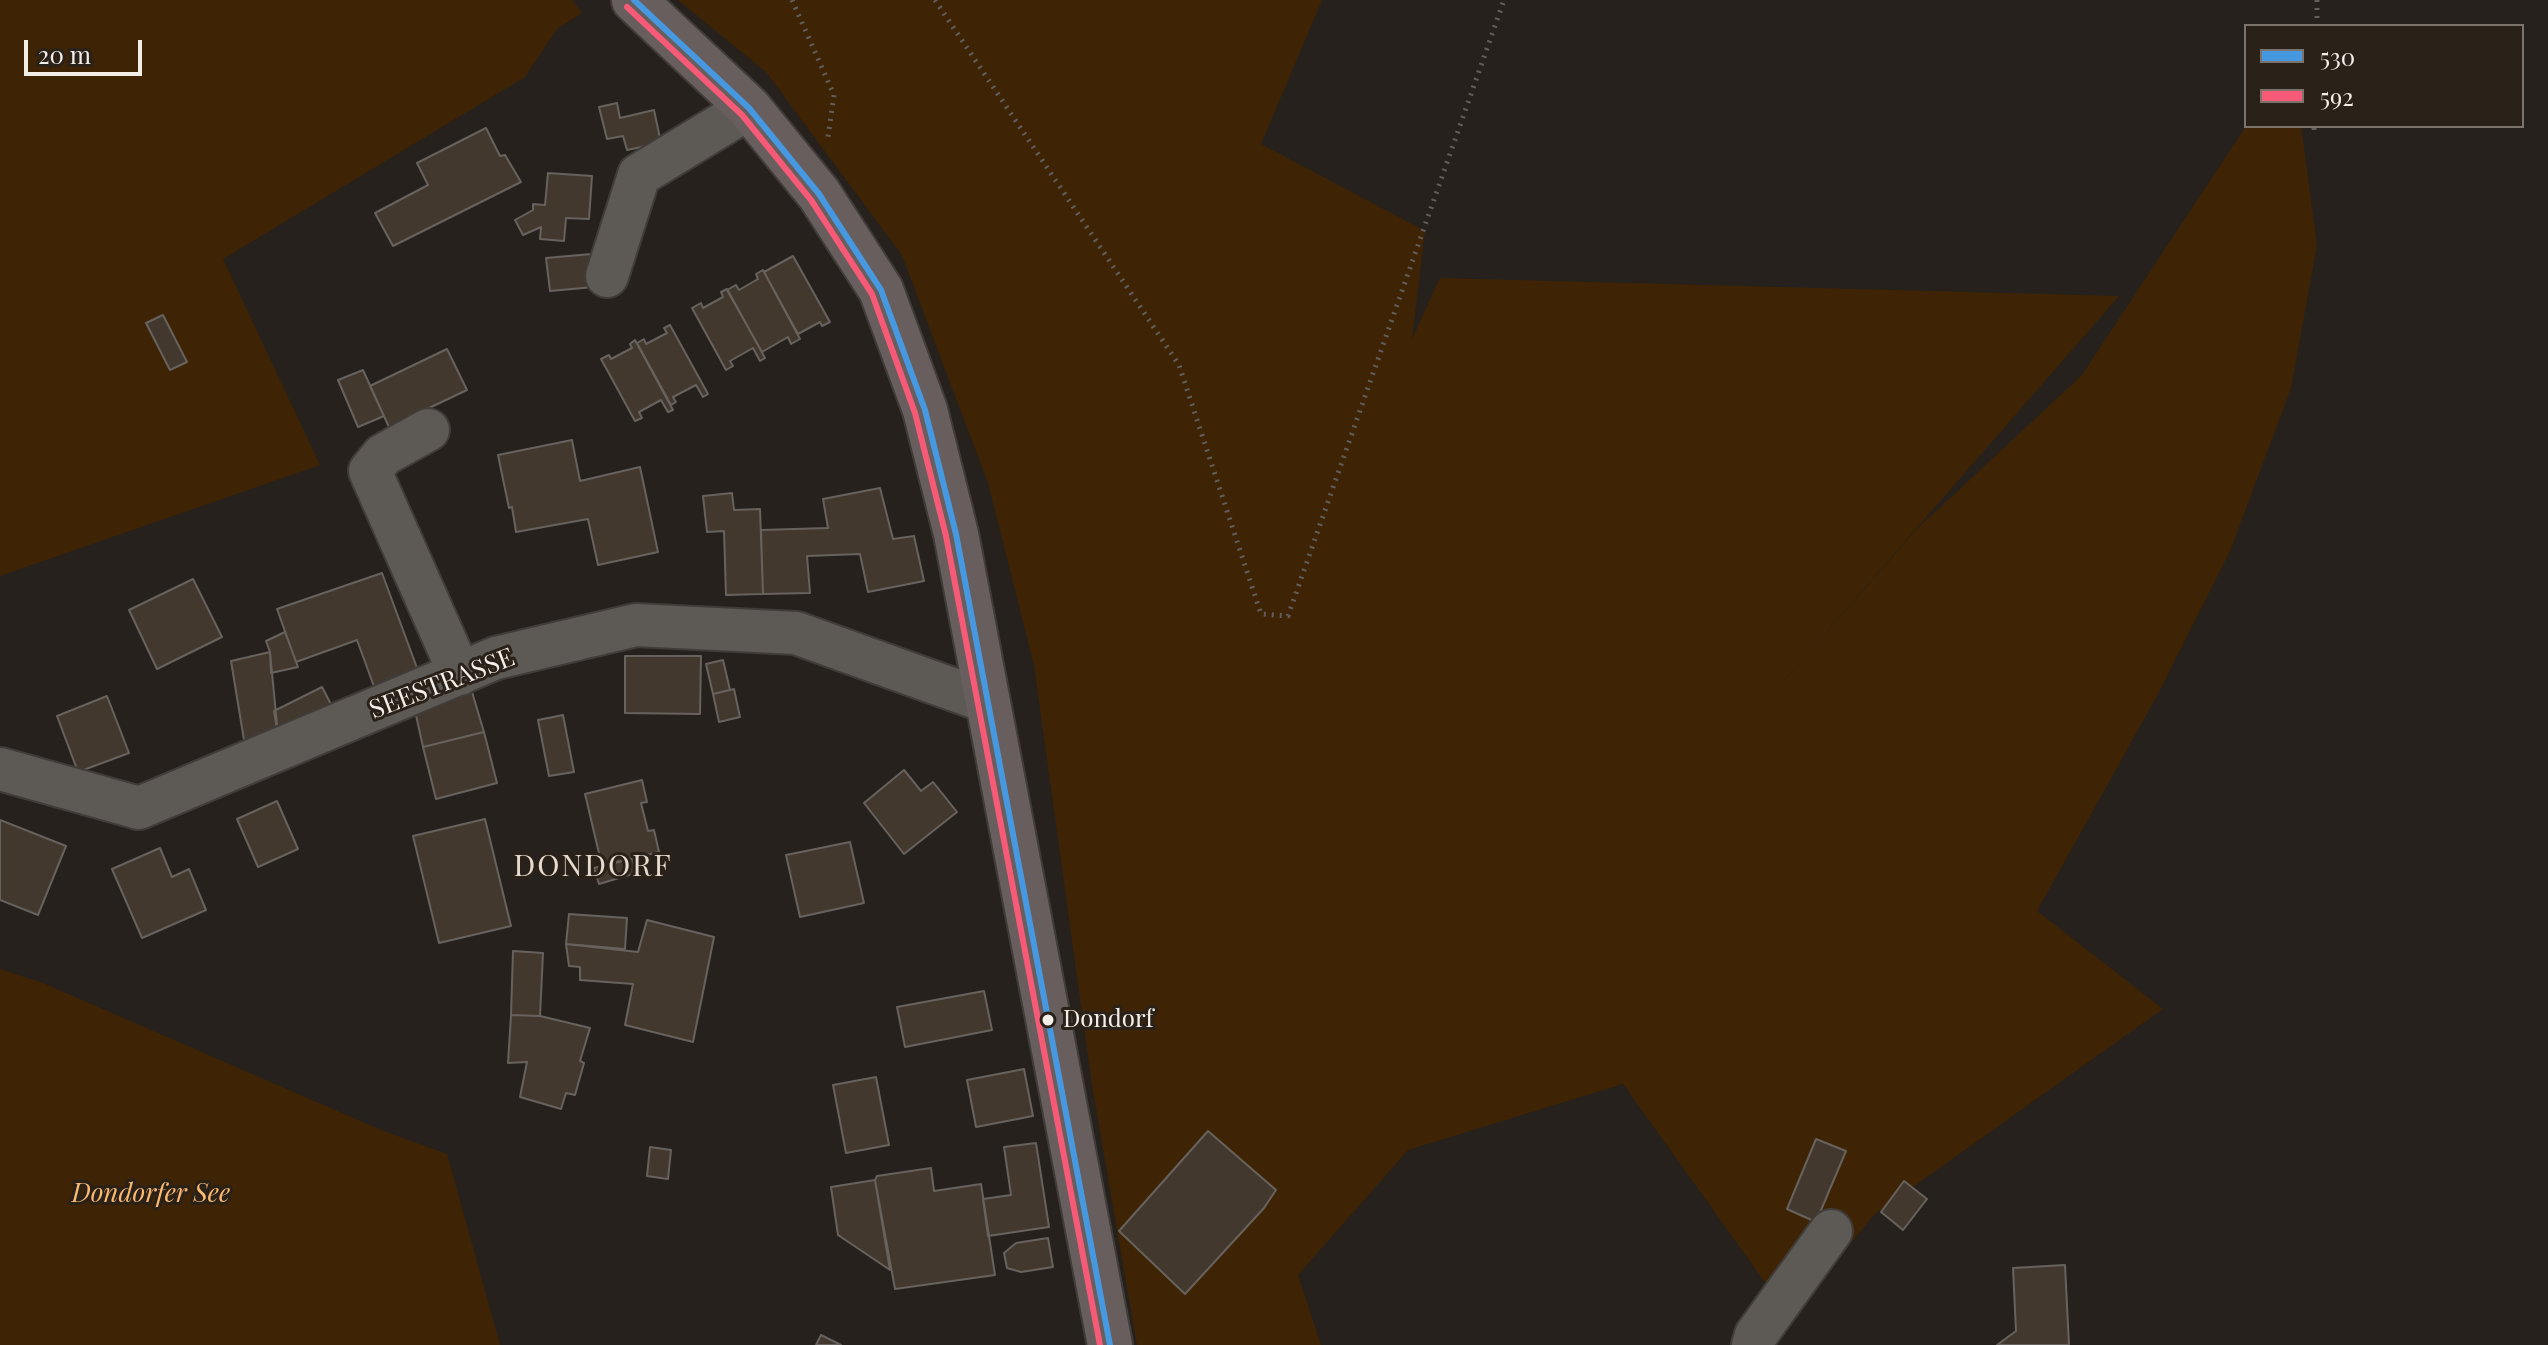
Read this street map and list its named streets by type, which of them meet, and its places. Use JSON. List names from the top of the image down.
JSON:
{
  "streets": {
    "street": ["SEESTRASSE"]
  },
  "districts": ["DONDORF"],
  "parks": ["Dondorfer See"],
  "places": ["Dondorf"],
  "lines": ["transit line 530", "transit line 592"],
  "legend": ["530", "592"],
  "scale_bar": "20 m"
}
